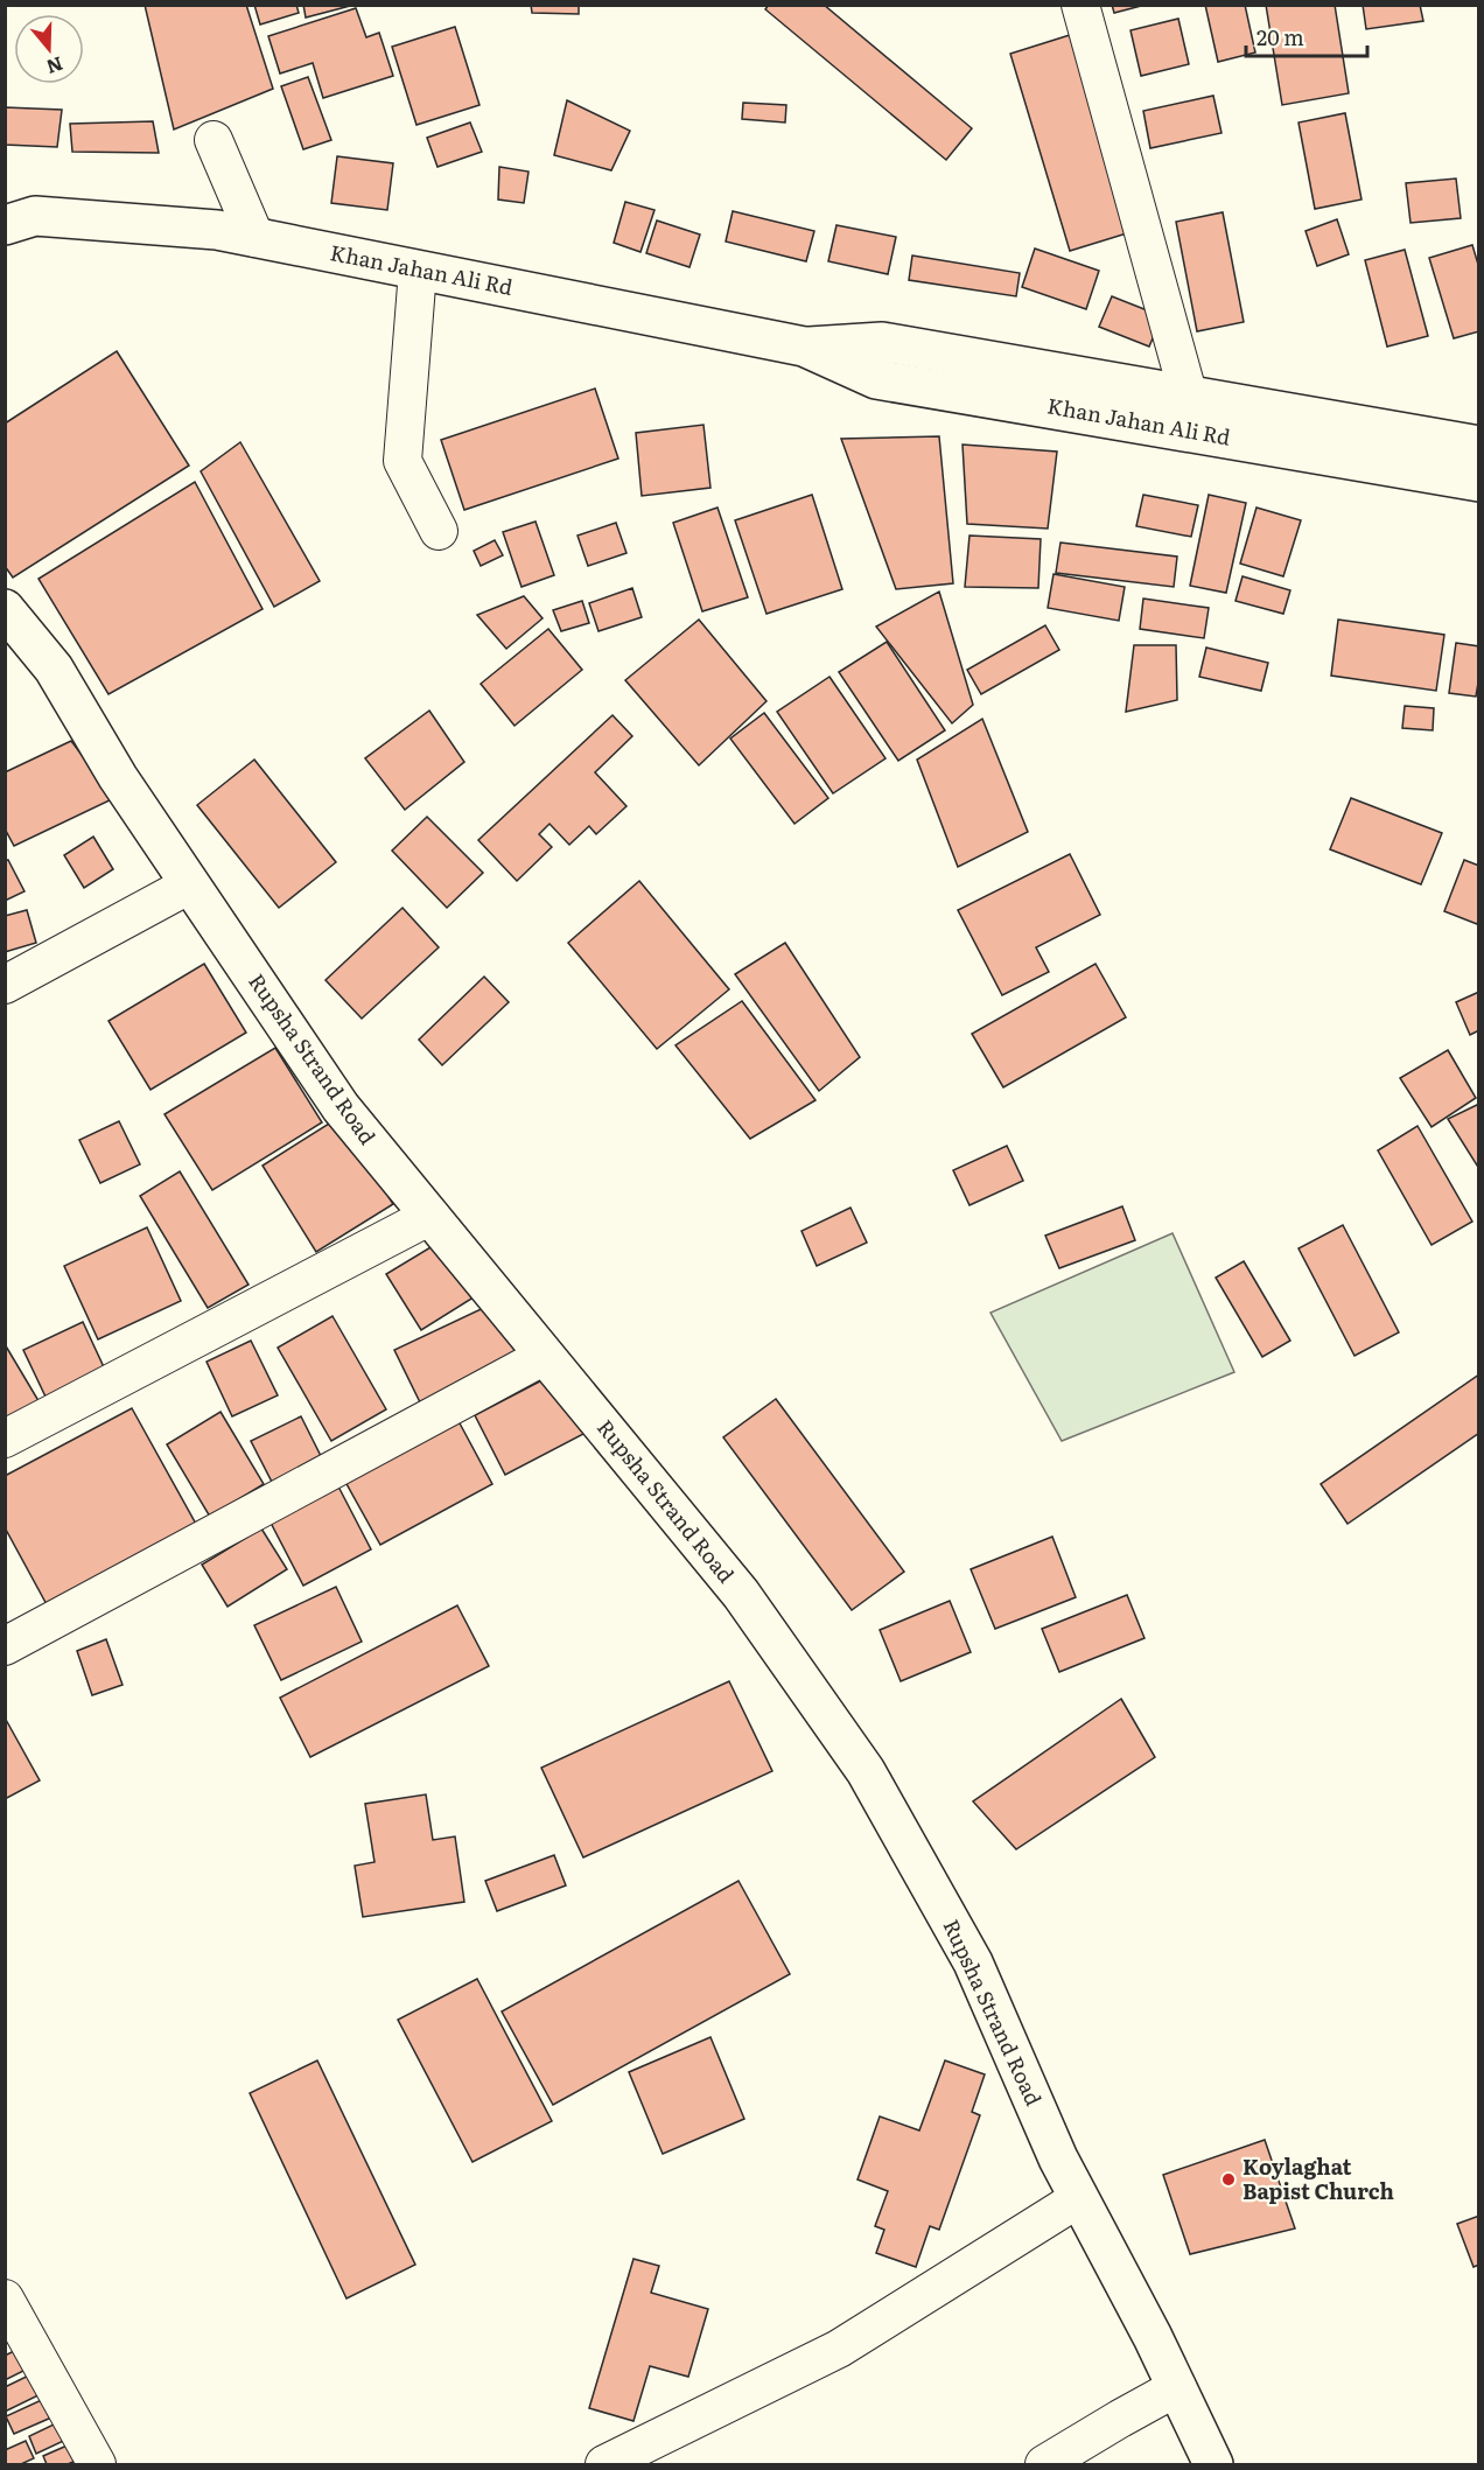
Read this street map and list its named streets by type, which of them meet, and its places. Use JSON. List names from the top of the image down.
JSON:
{
  "streets": {
    "main road": ["Khan Jahan Ali Rd", "Rupsha Strand Road"]
  },
  "places": ["Koylaghat Bapist Church"],
  "scale_bar": "20 m",
  "north": "bottom"
}
